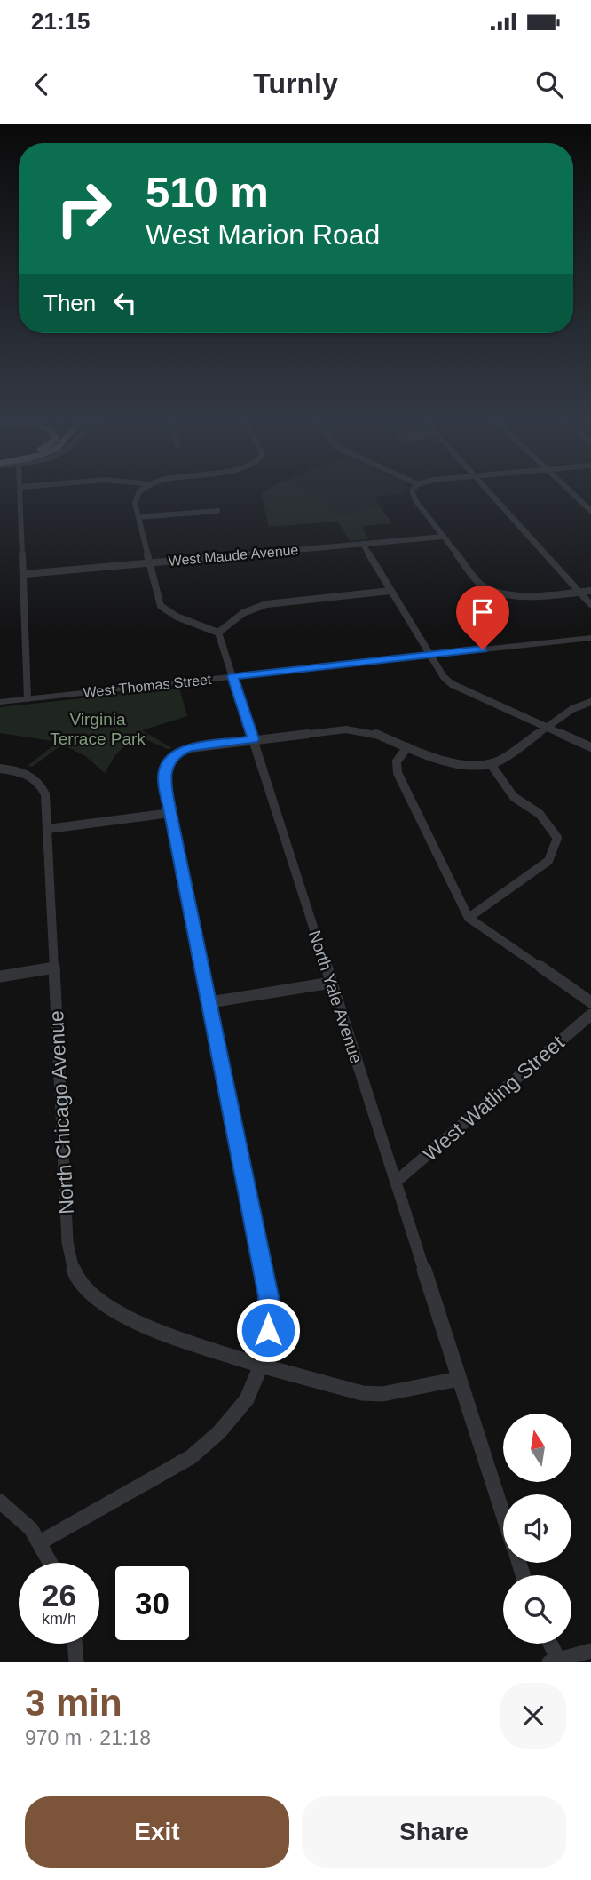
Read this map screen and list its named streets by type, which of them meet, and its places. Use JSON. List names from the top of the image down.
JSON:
{
  "streets": {
    "street": [
      "West Maude Avenue",
      "West Thomas Street",
      "North Yale Avenue",
      "West Watling Street",
      "North Chicago Avenue"
    ]
  },
  "crossings": [
    ["West Thomas Street", "North Yale Avenue"],
    ["North Yale Avenue", "West Watling Street"],
    ["North Yale Avenue", "North Chicago Avenue"]
  ],
  "parks": ["Virginia Terrace Park"],
  "north": "top",
  "page": {
    "status": "21:15",
    "header": "Turnly",
    "turn": ["510 m", "West Marion Road"],
    "then": "Then",
    "speed": "26 km/h",
    "limit": "30",
    "heading": ["3 min", "970 m · 21:18"],
    "buttons": ["Exit", "Share"]
  }
}
